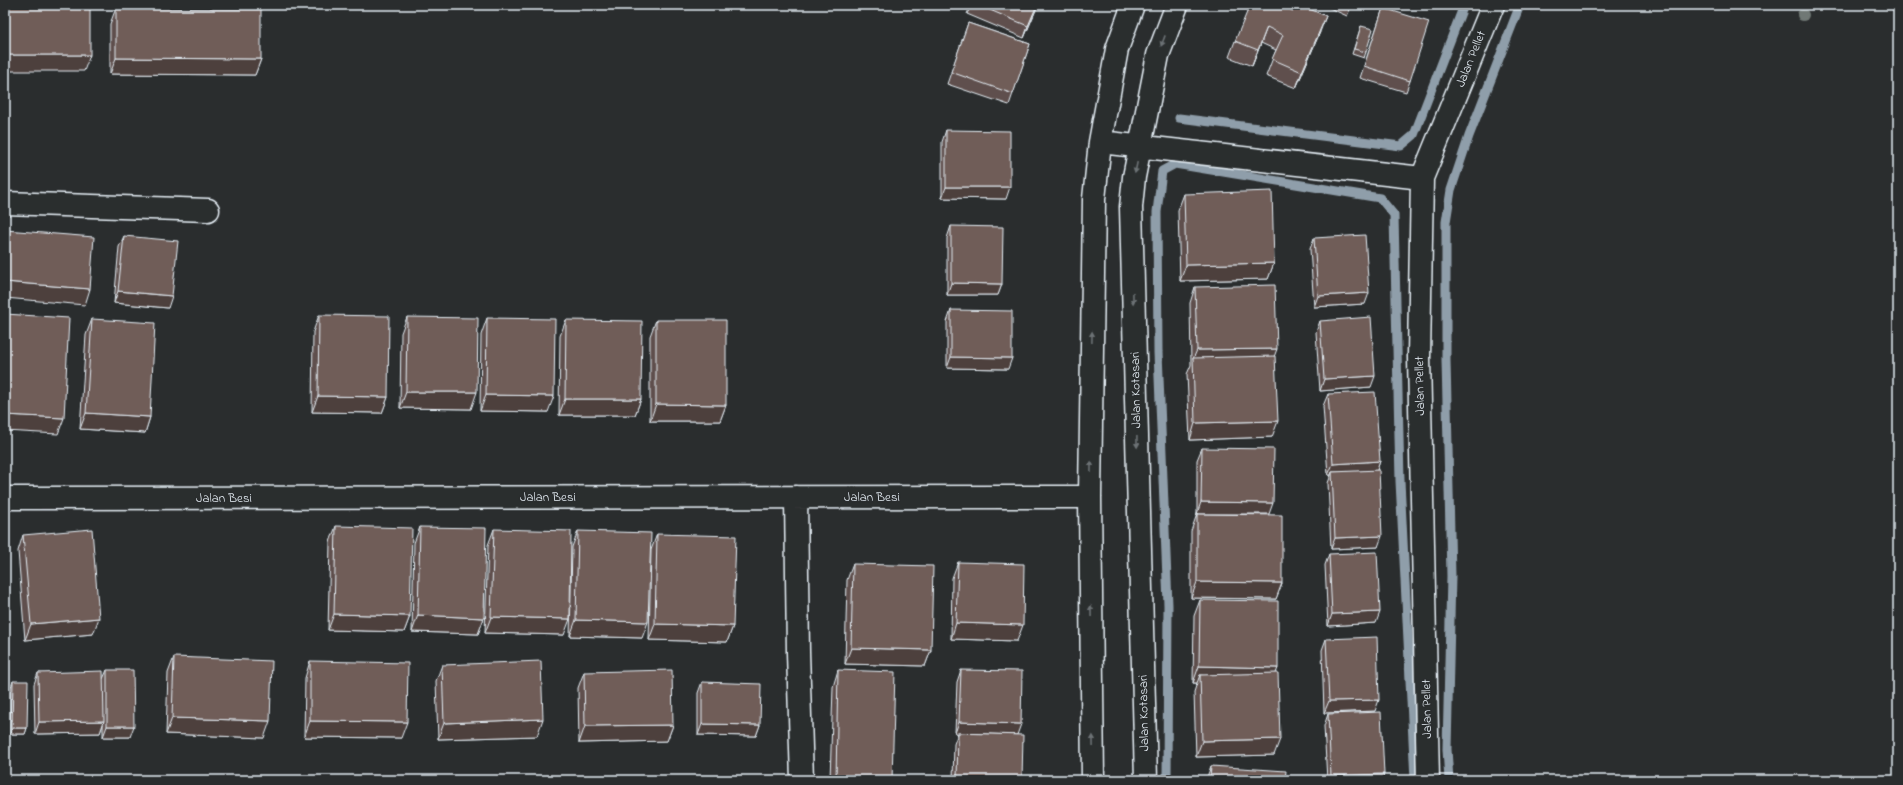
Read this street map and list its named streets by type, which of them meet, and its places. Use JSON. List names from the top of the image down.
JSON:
{
  "streets": {
    "street": ["Jalan Pellet", "Jalan Kotasari", "Jalan Besi"]
  }
}
